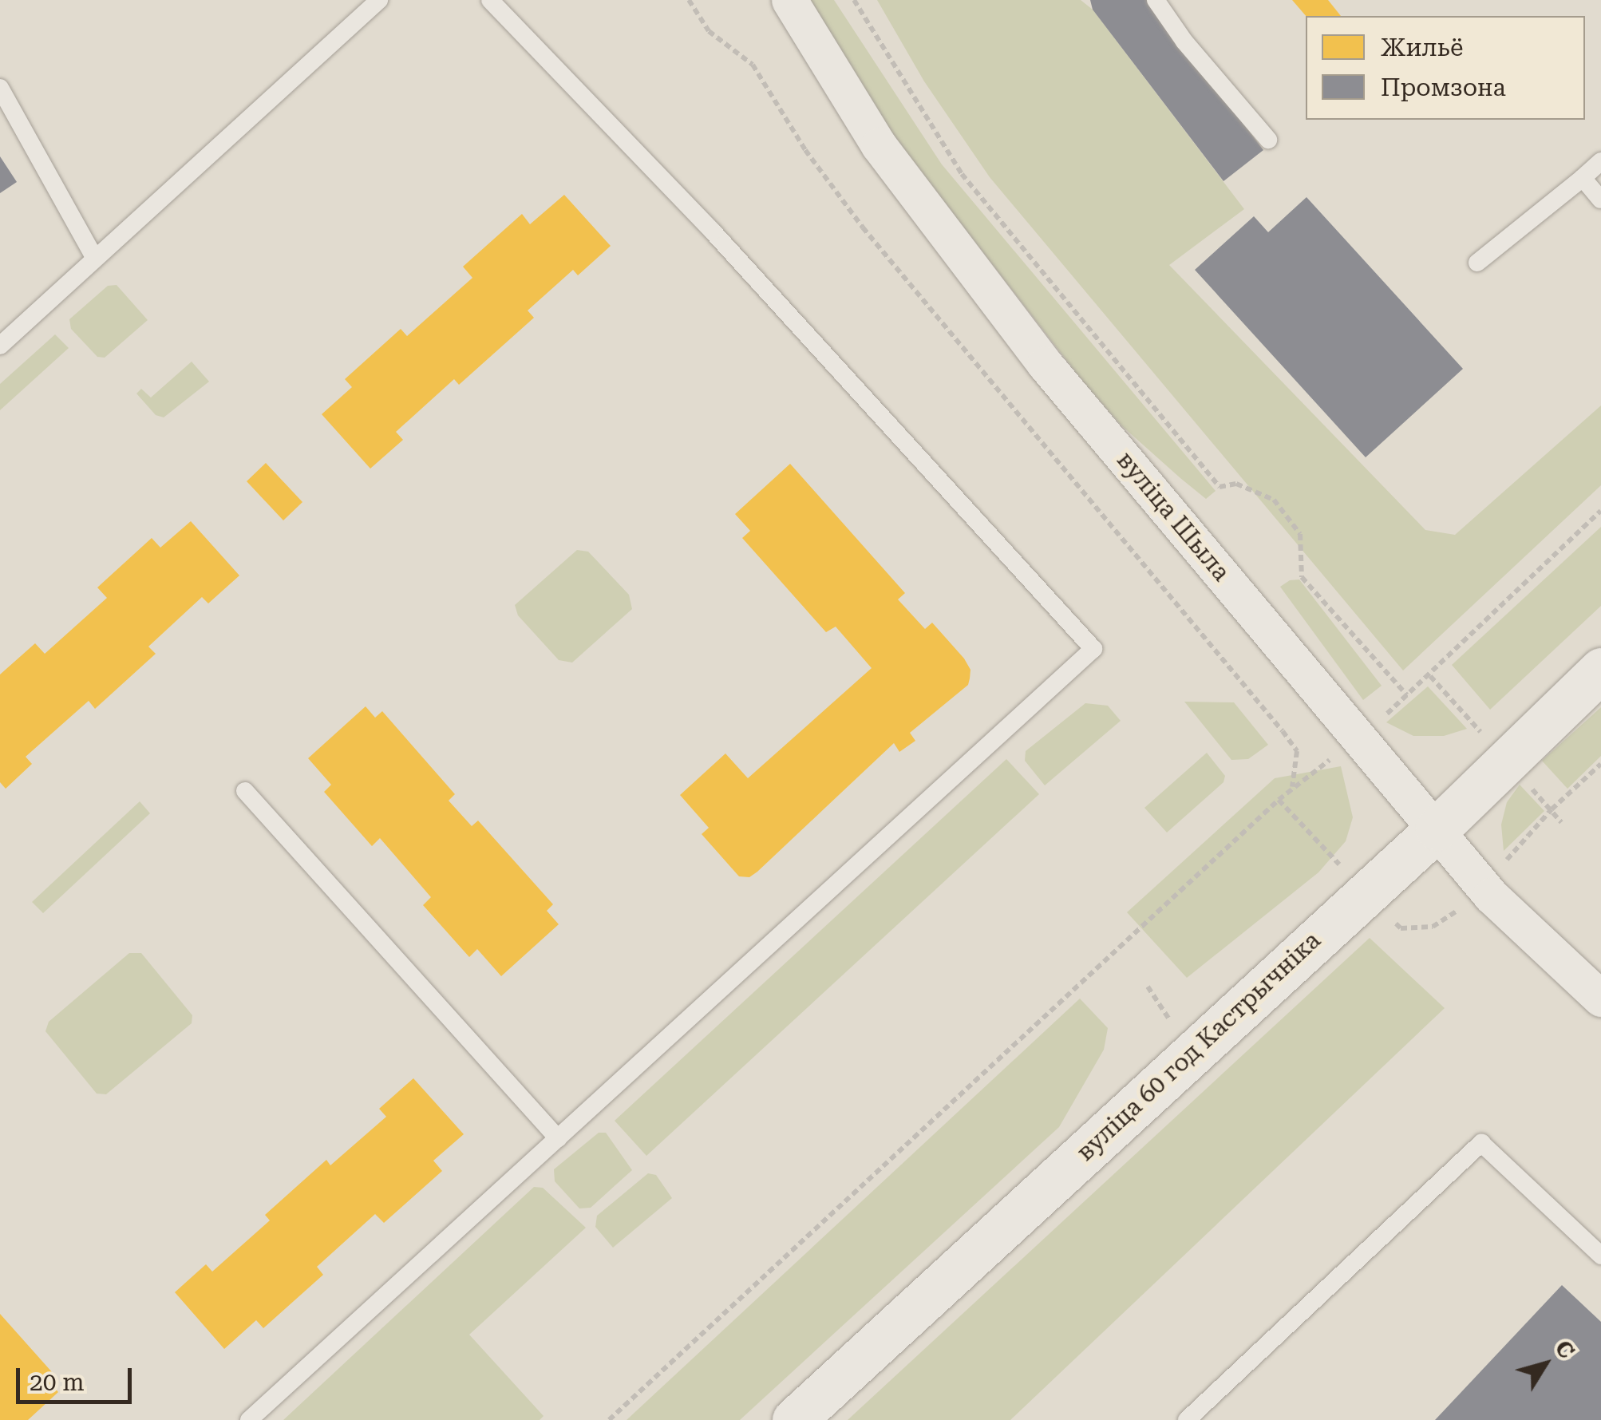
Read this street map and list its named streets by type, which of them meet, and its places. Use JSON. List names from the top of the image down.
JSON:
{
  "streets": {
    "street": ["вуліца Шыла", "вуліца 60 год Кастрычніка"]
  },
  "crossings": [
    ["вуліца Шыла", "вуліца 60 год Кастрычніка"]
  ],
  "legend": ["Жильё", "Промзона"],
  "scale_bar": "20 m",
  "north": "top right"
}
